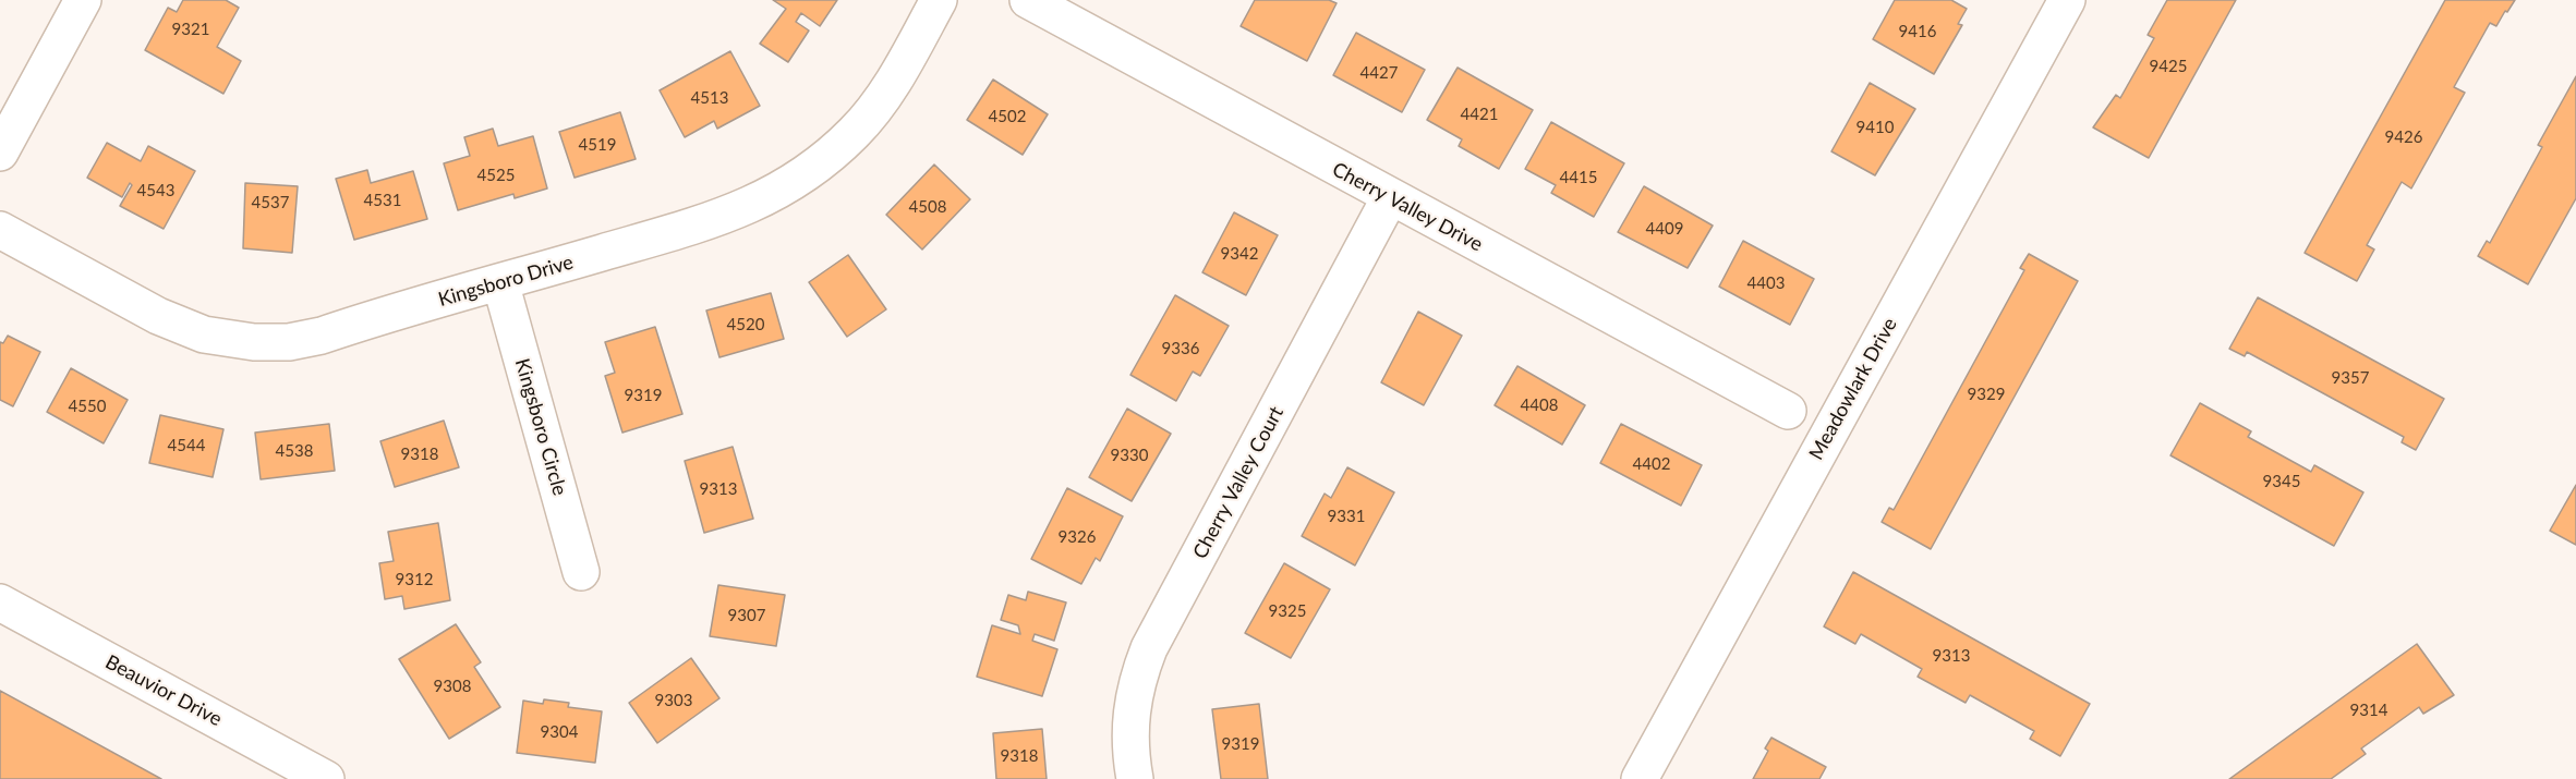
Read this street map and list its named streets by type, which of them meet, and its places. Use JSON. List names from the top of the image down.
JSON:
{
  "streets": {
    "street": [
      "Cherry Valley Drive",
      "Kingsboro Drive",
      "Meadowlark Drive",
      "Kingsboro Circle",
      "Cherry Valley Court",
      "Beauvior Drive"
    ]
  },
  "crossings": [
    ["Cherry Valley Drive", "Cherry Valley Court"],
    ["Kingsboro Drive", "Kingsboro Circle"]
  ],
  "house_numbers": [
    "9321",
    "9416",
    "9425",
    "4427",
    "4513",
    "4421",
    "4502",
    "9410",
    "9426",
    "4519",
    "4525",
    "4415",
    "4543",
    "4531",
    "4537",
    "4508",
    "4409",
    "9342",
    "4403",
    "4520",
    "9336",
    "9357",
    "9329",
    "9319",
    "4408",
    "4550",
    "4544",
    "4538",
    "9318",
    "9330",
    "4402",
    "9345",
    "9313",
    "9331",
    "9326",
    "9312",
    "9325",
    "9307",
    "9313",
    "9308",
    "9303",
    "9314",
    "9304",
    "9319",
    "9318"
  ]
}
